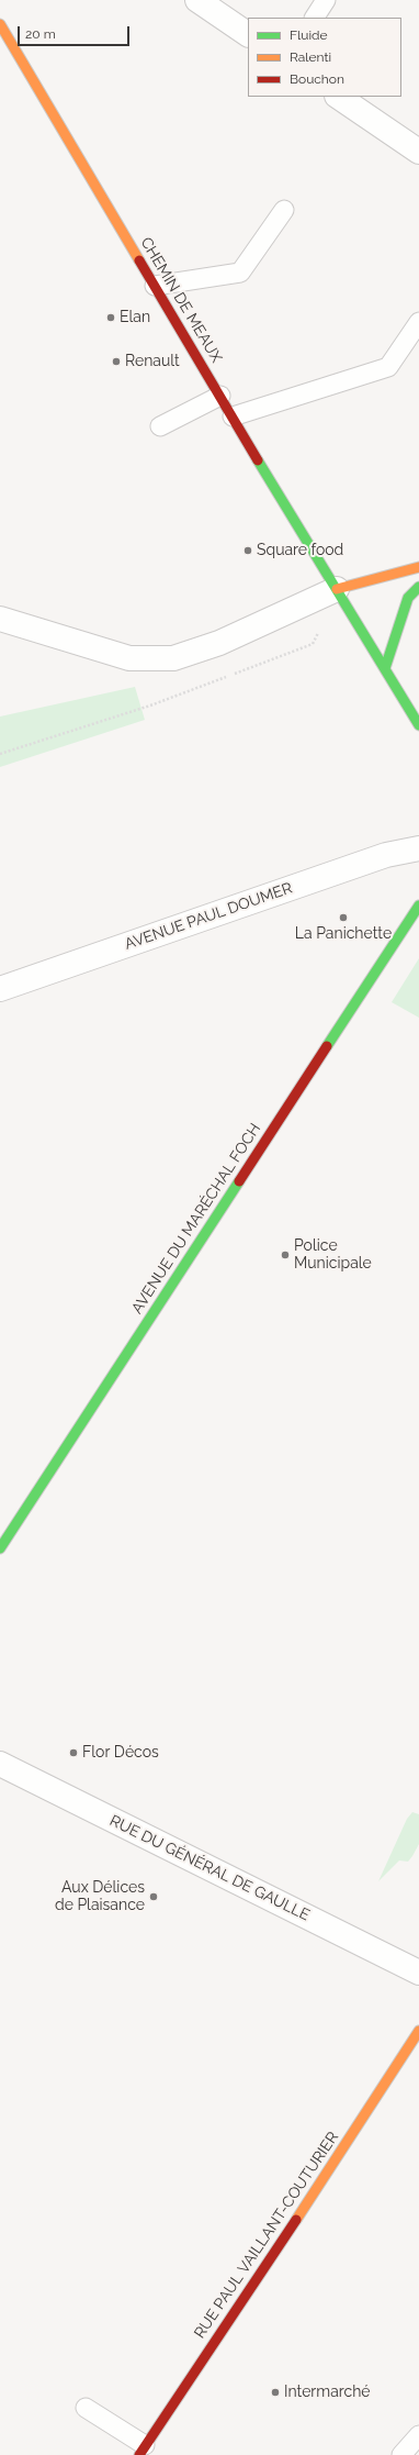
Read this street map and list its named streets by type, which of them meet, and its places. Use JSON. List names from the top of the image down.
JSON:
{
  "streets": {
    "main road": ["CHEMIN DE MEAUX", "AVENUE DU MARÉCHAL FOCH", "RUE PAUL VAILLANT-COUTURIER"],
    "street": ["AVENUE PAUL DOUMER", "RUE DU GÉNÉRAL DE GAULLE"]
  },
  "places": [
    "Elan",
    "Renault",
    "Square food",
    "La Panichette",
    "Police Municipale",
    "Flor Décos",
    "Aux Délices de Plaisance",
    "Intermarché"
  ],
  "legend": ["Fluide", "Ralenti", "Bouchon"],
  "scale_bar": "20 m"
}
